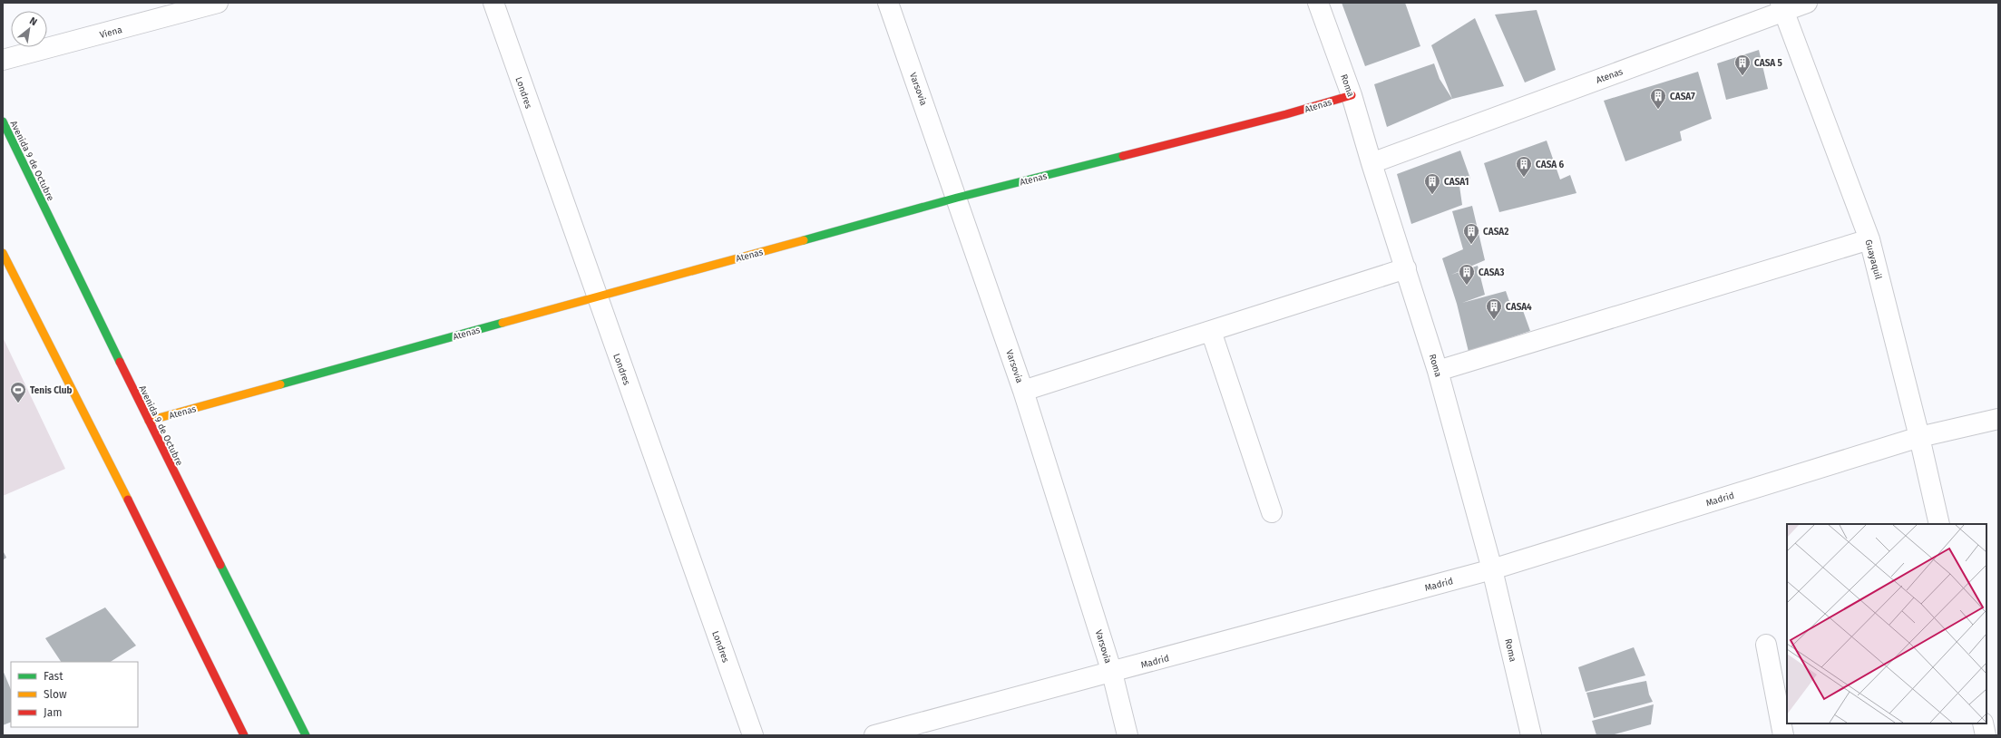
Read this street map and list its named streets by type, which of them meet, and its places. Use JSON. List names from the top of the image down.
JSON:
{
  "streets": {
    "street": [
      "Viena",
      "Atenas",
      "Roma",
      "Varsovia",
      "Londres",
      "Avenida 9 de Octubre",
      "Guayaquil",
      "Madrid"
    ]
  },
  "crossings": [
    ["Atenas", "Roma"],
    ["Atenas", "Varsovia"],
    ["Atenas", "Londres"],
    ["Atenas", "Avenida 9 de Octubre"],
    ["Atenas", "Guayaquil"],
    ["Roma", "Madrid"],
    ["Varsovia", "Madrid"],
    ["Guayaquil", "Madrid"]
  ],
  "places": {
    "building": [
      "CASA 5",
      "CASA7",
      "CASA 6",
      "CASA1",
      "CASA2",
      "CASA3",
      "CASA4"
    ],
    "sports": ["Tenis Club"]
  },
  "legend": ["Fast", "Slow", "Jam"],
  "north": "top right"
}
